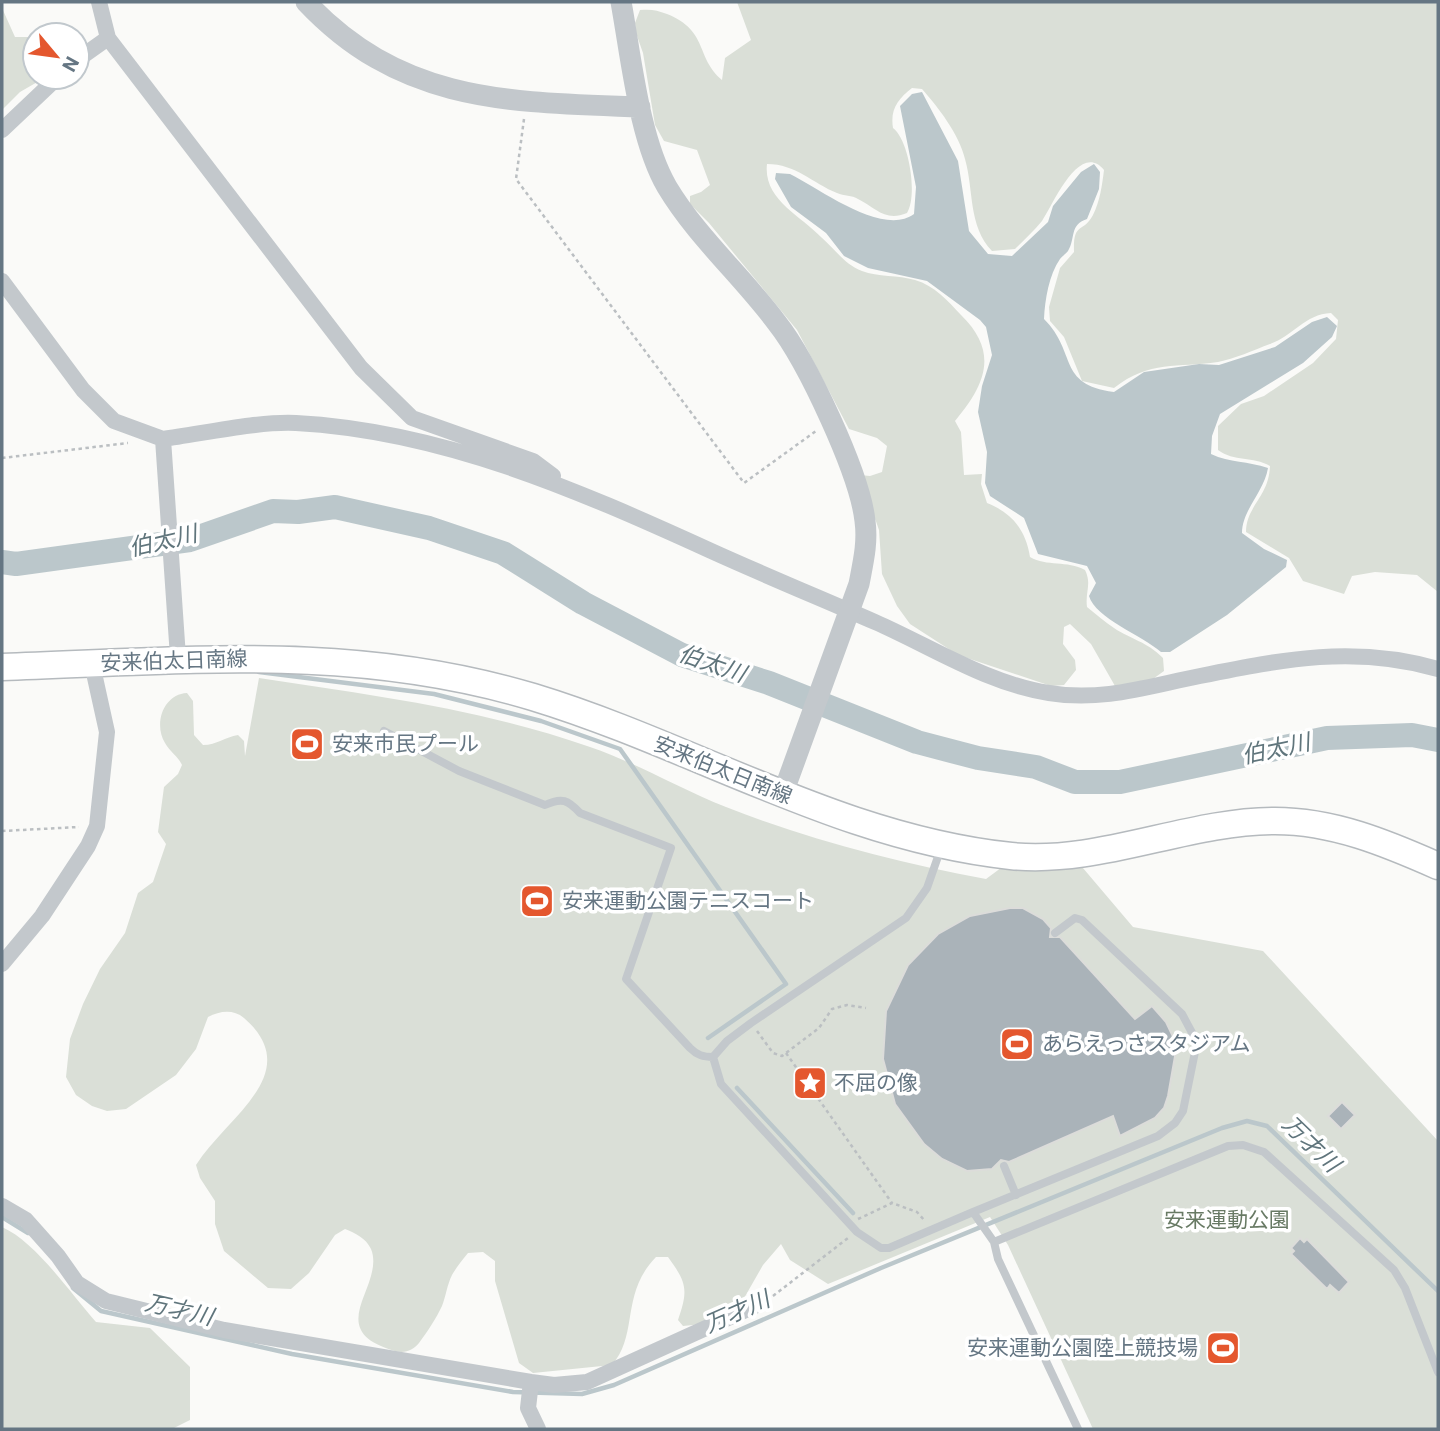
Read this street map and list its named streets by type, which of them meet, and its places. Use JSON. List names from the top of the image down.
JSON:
{
  "streets": {
    "main road": ["安来伯太日南線"]
  },
  "water": ["伯太川", "万才川"],
  "parks": ["安来運動公園"],
  "places": {
    "sports": [
      "安来市民プール",
      "安来運動公園テニスコート",
      "あらえっさスタジアム",
      "安来運動公園陸上競技場"
    ],
    "place": ["不屈の像"]
  },
  "north": "bottom right"
}
